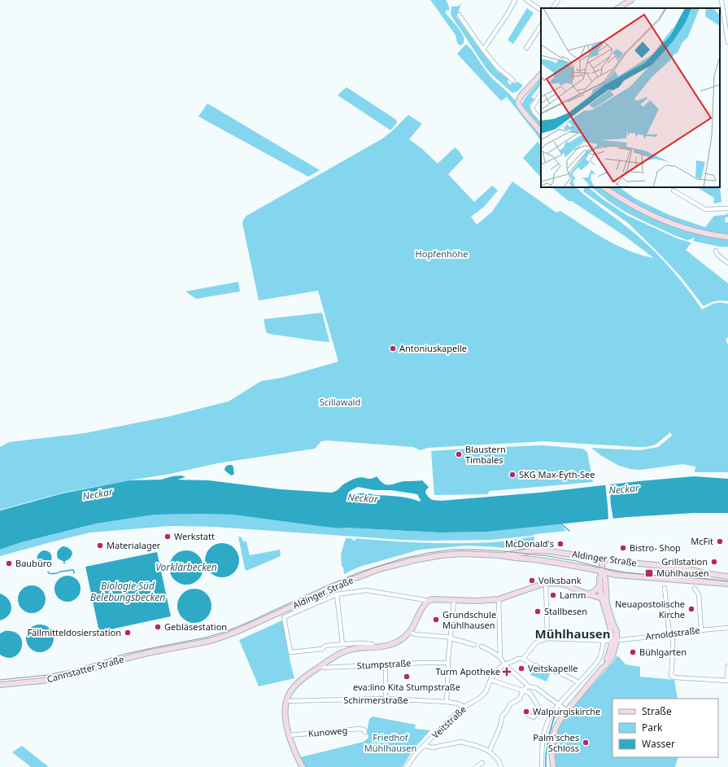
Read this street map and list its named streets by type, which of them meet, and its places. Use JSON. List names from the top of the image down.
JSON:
{
  "streets": {
    "main road": ["Aldinger Straße", "Cannstatter Straße"],
    "street": [
      "Arnoldstraße",
      "Stumpstraße",
      "Schirmerstraße",
      "Veitstraße",
      "Kunoweg"
    ]
  },
  "crossings": [
    ["Aldinger Straße", "Cannstatter Straße"],
    ["Schirmerstraße", "Veitstraße"]
  ],
  "districts": ["Mühlhausen"],
  "water": ["Neckar", "Vorklärbecken", "Biologie Süd Belebungsbecken"],
  "parks": ["Hopfenhöhe", "Scillawald", "Friedhof Mühlhausen"],
  "places": {
    "other": [
      "Antoniuskapelle",
      "Blaustern Timbales",
      "SKG Max-Eyth-See",
      "Werkstatt",
      "McFit",
      "McDonald's",
      "Materialager",
      "Bistro- Shop",
      "Grillstation",
      "Baubüro",
      "Volksbank",
      "Lamm",
      "Neuapostolische Kirche",
      "Stallbesen",
      "Grundschule Mühlhausen",
      "Gebläsestation",
      "Fällmitteldosierstation",
      "Bühlgarten",
      "Veitskapelle",
      "eva:lino Kita Stumpstraße",
      "Walpurgiskirche",
      "Palm'sches Schloss"
    ],
    "transit": ["Mühlhausen"],
    "health": ["Turm Apotheke"]
  },
  "legend": ["Straße", "Park", "Wasser"]
}
